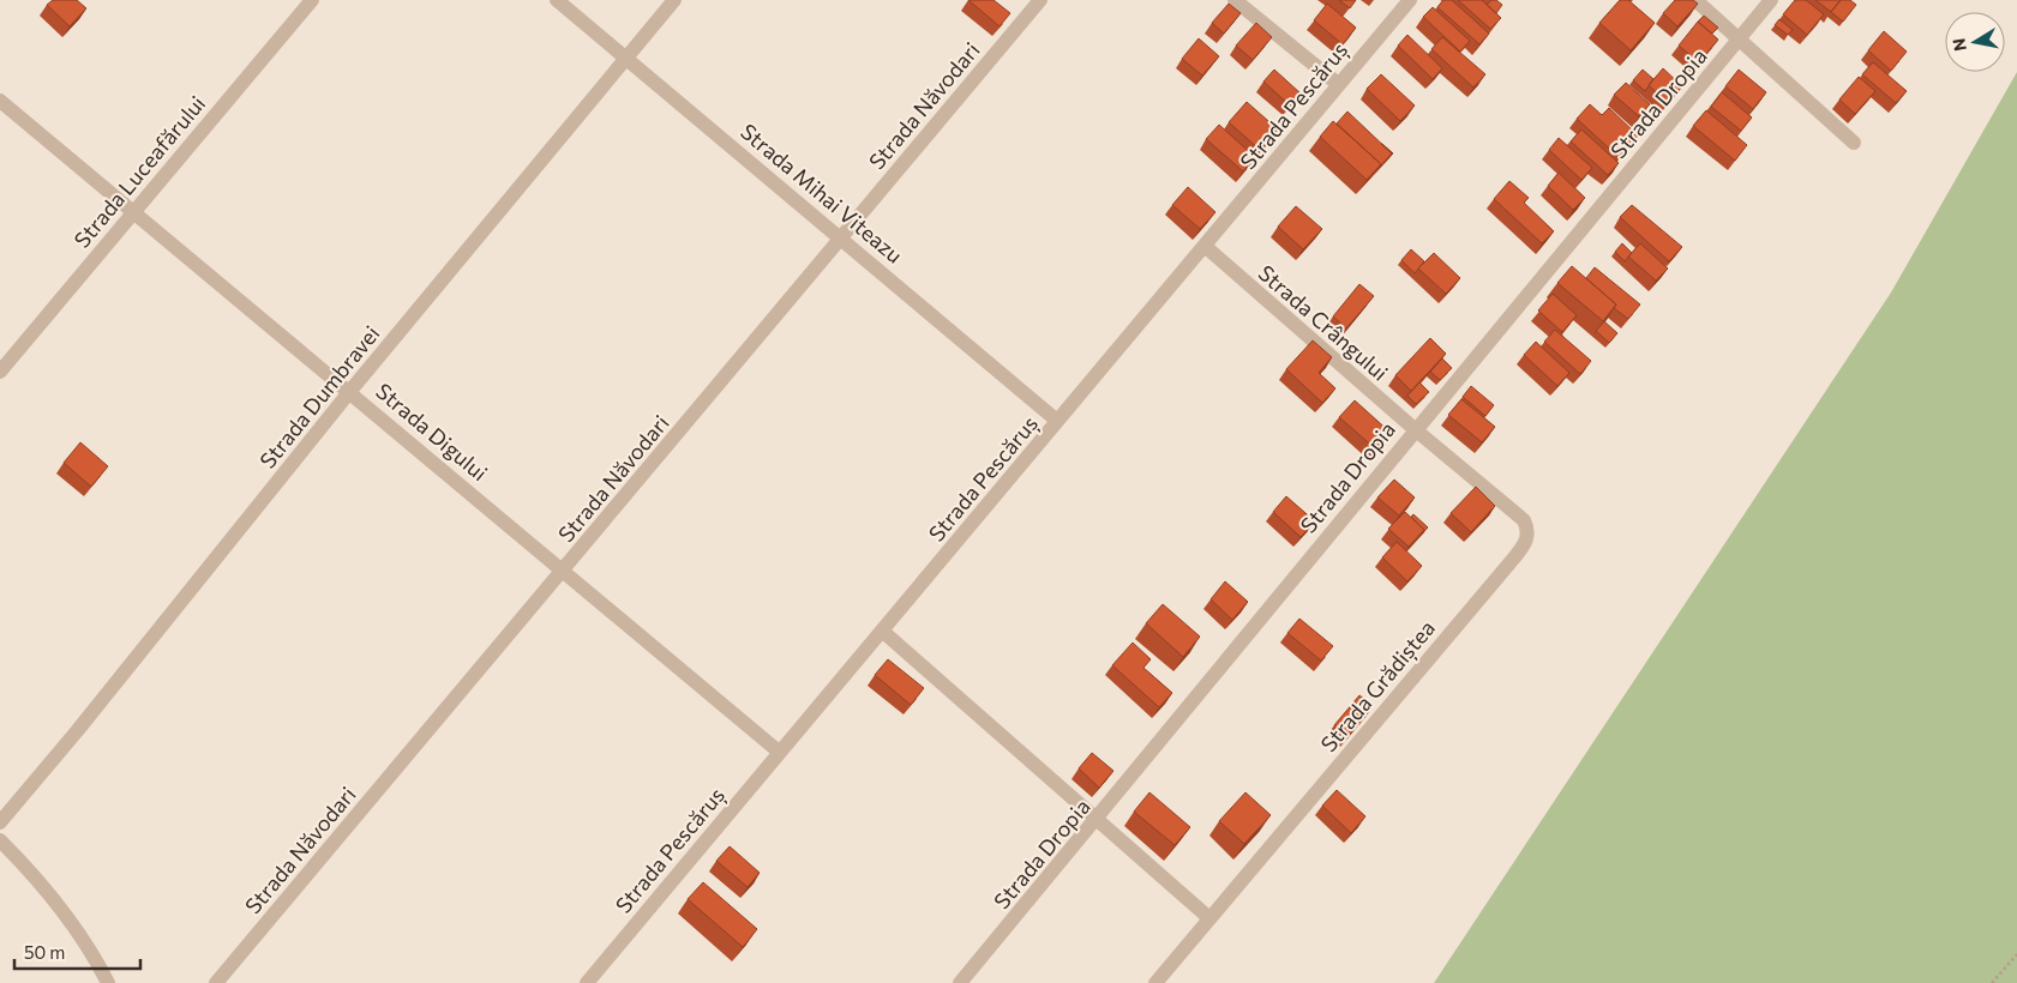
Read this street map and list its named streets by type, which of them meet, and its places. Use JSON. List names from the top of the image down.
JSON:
{
  "streets": {
    "street": [
      "Strada Dropia",
      "Strada Năvodari",
      "Strada Pescăruș",
      "Strada Luceafărului",
      "Strada Mihai Viteazu",
      "Strada Crângului",
      "Strada Dumbravei",
      "Strada Digului",
      "Strada Grădiștea"
    ]
  },
  "crossings": [
    ["Strada Dropia", "Strada Crângului"],
    ["Strada Dropia", "Strada Grădiștea"],
    ["Strada Năvodari", "Strada Mihai Viteazu"],
    ["Strada Năvodari", "Strada Digului"],
    ["Strada Pescăruș", "Strada Mihai Viteazu"],
    ["Strada Pescăruș", "Strada Crângului"],
    ["Strada Pescăruș", "Strada Digului"],
    ["Strada Luceafărului", "Strada Digului"],
    ["Strada Mihai Viteazu", "Strada Dumbravei"],
    ["Strada Crângului", "Strada Grădiștea"],
    ["Strada Dumbravei", "Strada Digului"]
  ],
  "scale_bar": "50 m",
  "north": "left"
}
